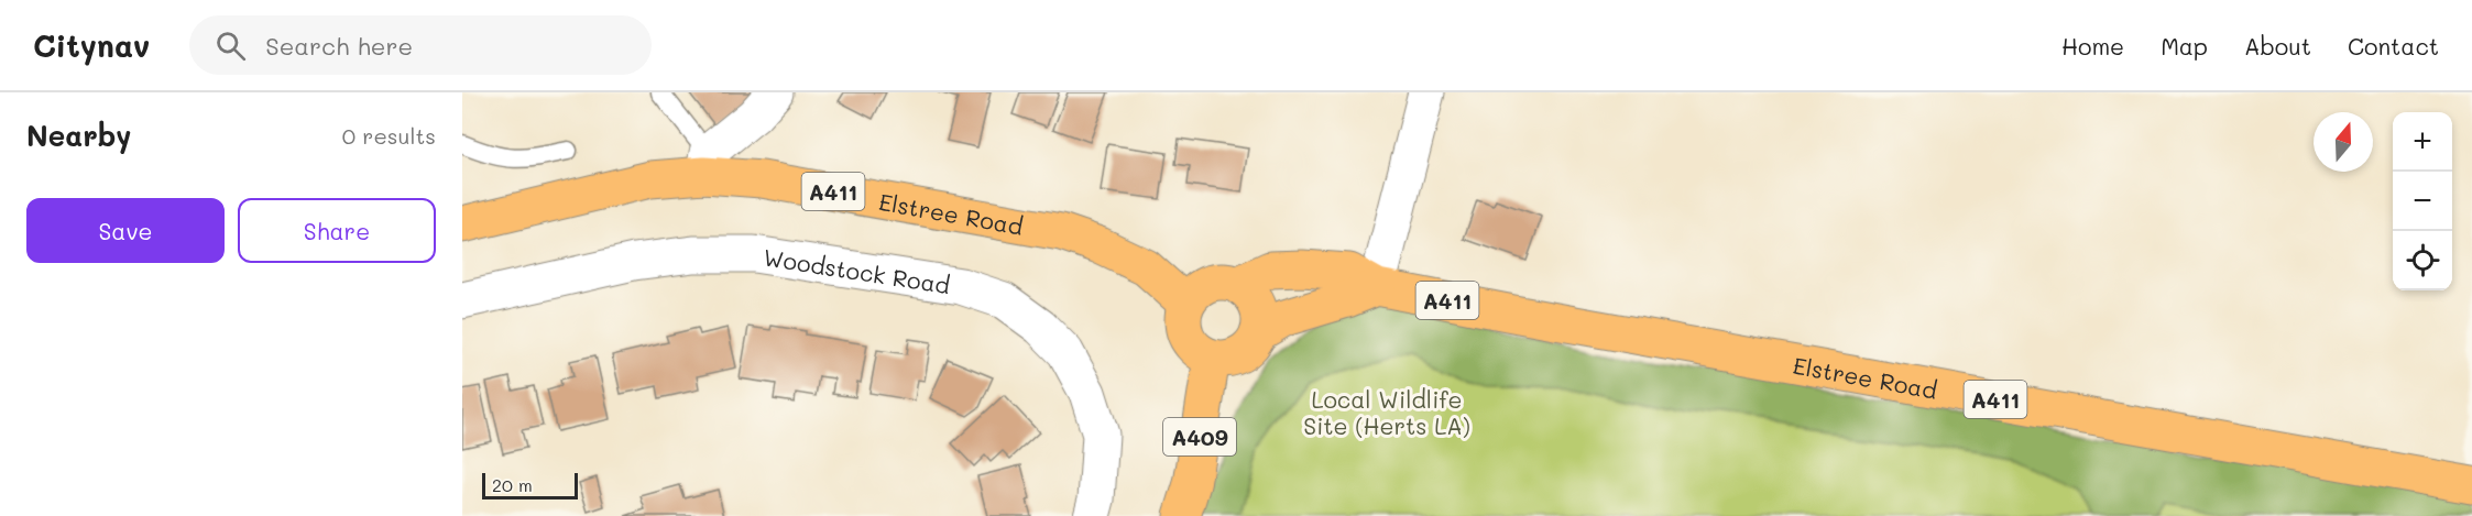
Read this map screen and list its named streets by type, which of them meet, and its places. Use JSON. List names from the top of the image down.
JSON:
{
  "streets": {
    "main road": ["A411", "Elstree Road", "A409"],
    "street": ["Woodstock Road"]
  },
  "crossings": [
    ["Elstree Road", "A409"]
  ],
  "parks": ["Local Wildlife Site (Herts LA)"],
  "scale_bar": "20 m",
  "north": "top",
  "page": {
    "header": "Citynav",
    "search": "Search here",
    "nav": [
      "Home",
      "Map",
      "About",
      "Contact"
    ],
    "heading": ["Nearby", "0 results"],
    "map_buttons": ["+", "−"],
    "buttons": ["Save", "Share"],
    "scale": "20 m"
  }
}
